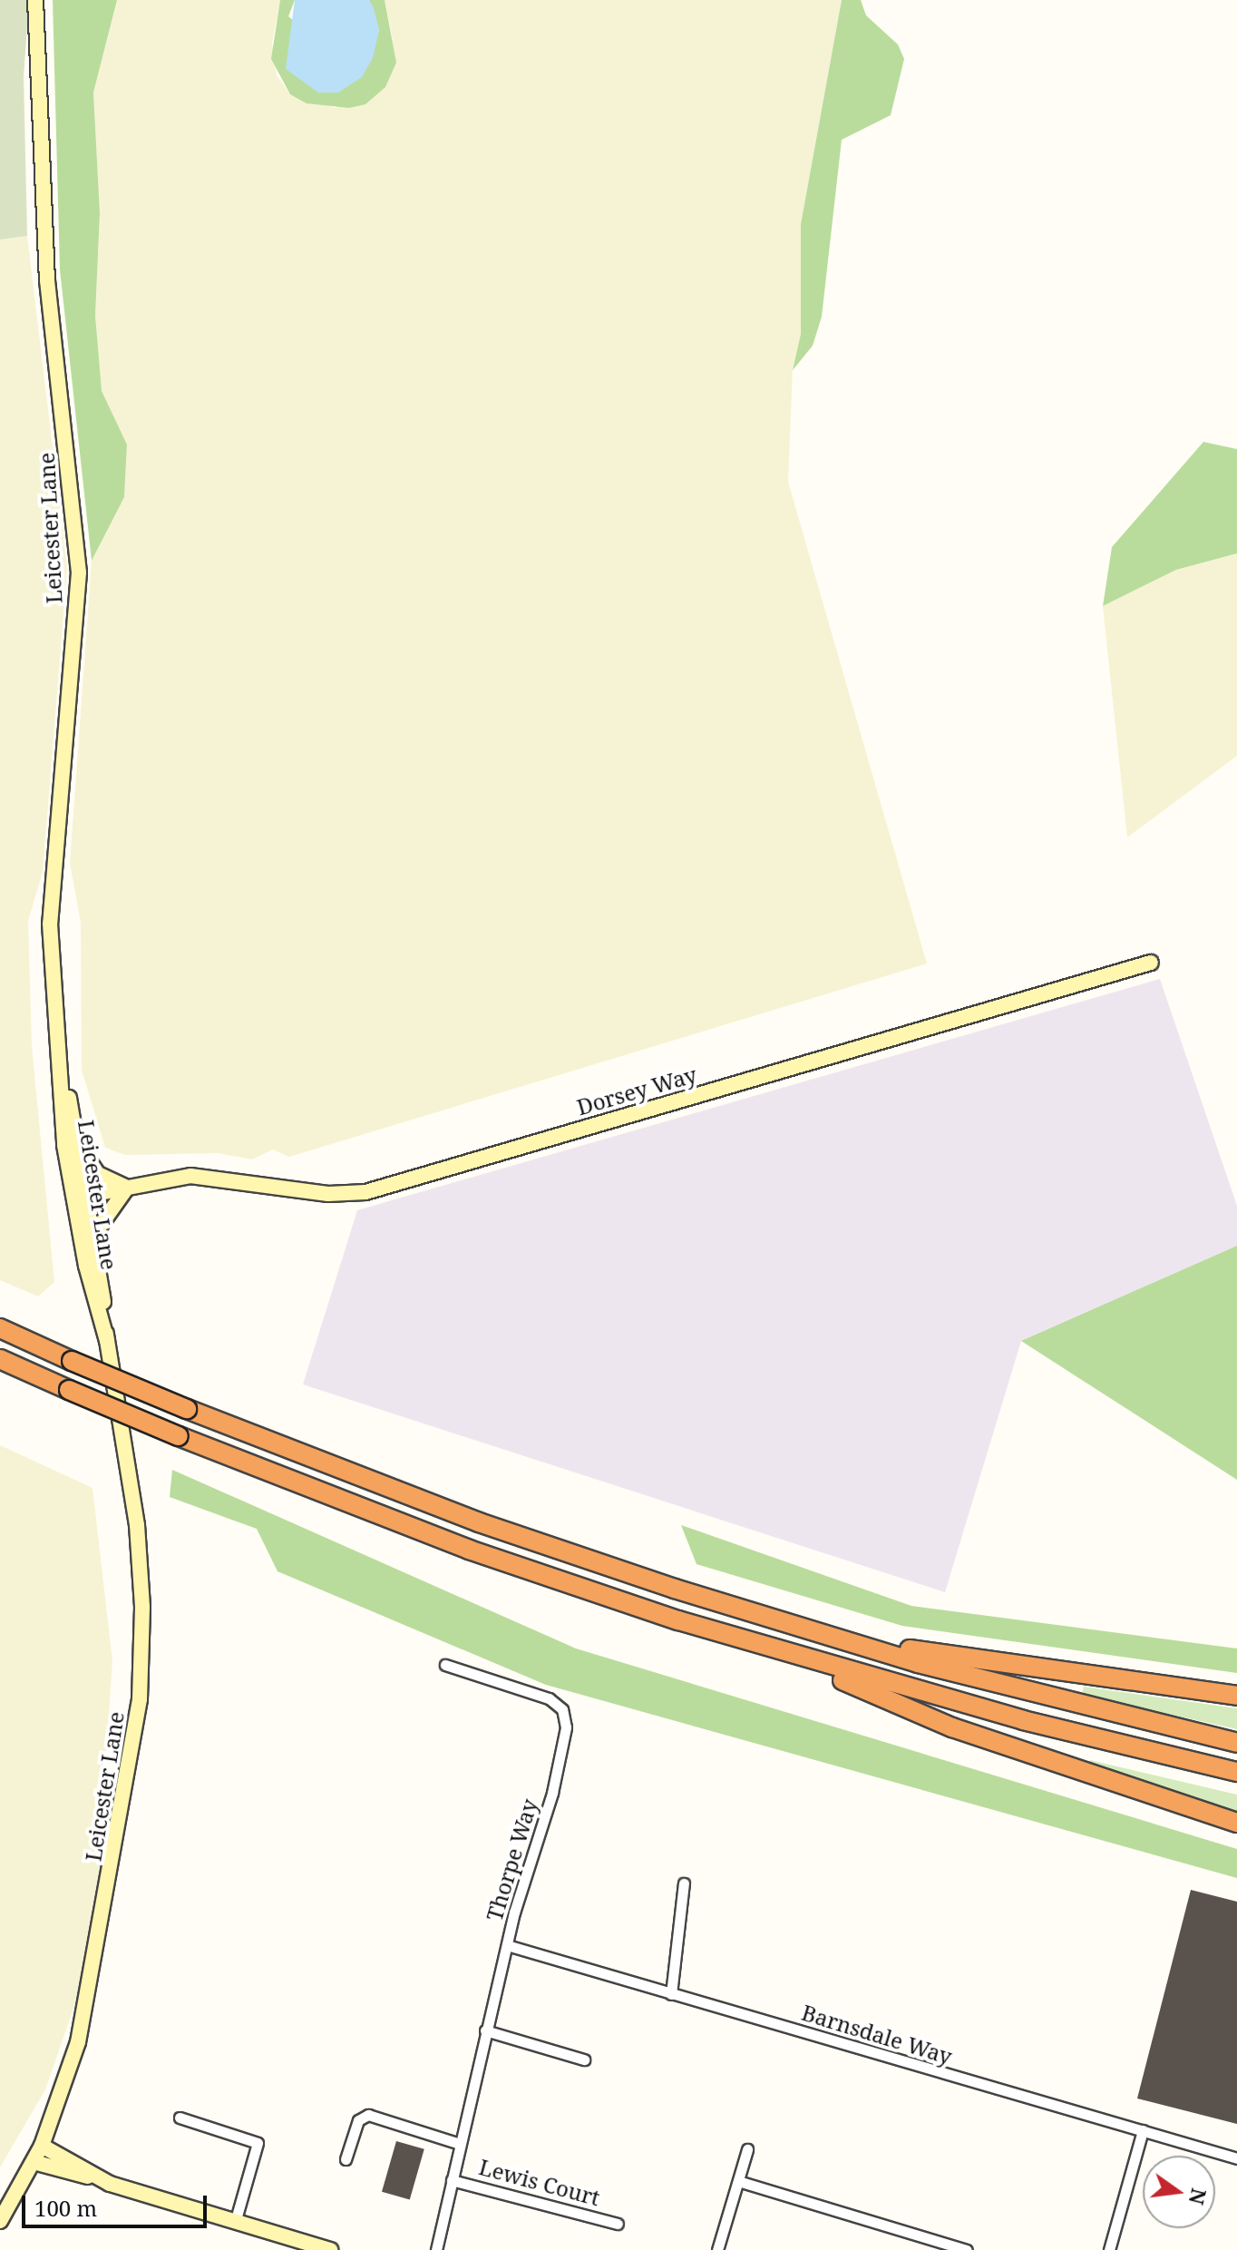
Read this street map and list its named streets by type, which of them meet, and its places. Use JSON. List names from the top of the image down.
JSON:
{
  "streets": {
    "street": [
      "Leicester Lane",
      "Dorsey Way",
      "Thorpe Way",
      "Barnsdale Way",
      "Lewis Court"
    ]
  },
  "crossings": [
    ["Leicester Lane", "Dorsey Way"],
    ["Thorpe Way", "Barnsdale Way"],
    ["Thorpe Way", "Lewis Court"]
  ],
  "scale_bar": "100 m",
  "north": "right"
}
